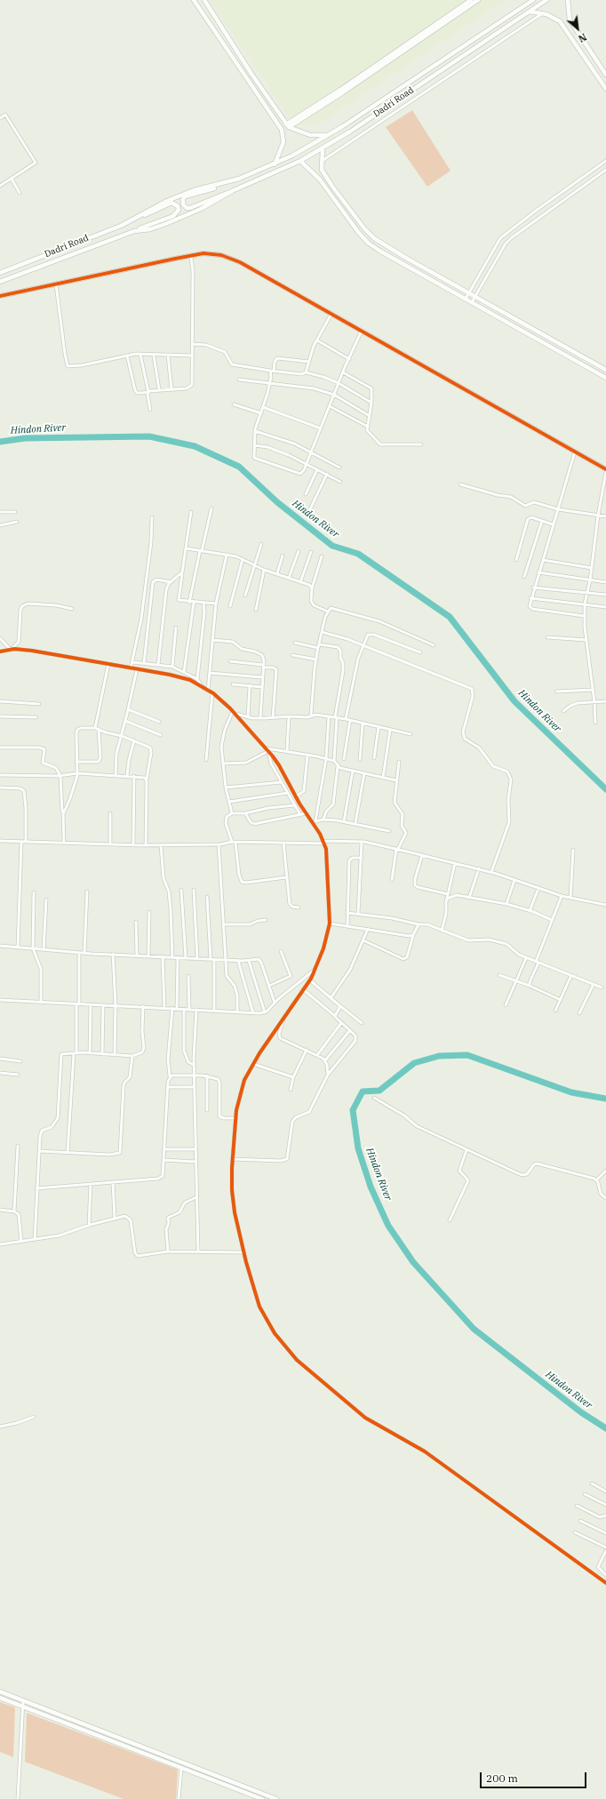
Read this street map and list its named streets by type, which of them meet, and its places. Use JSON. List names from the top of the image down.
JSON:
{
  "streets": {
    "street": ["Dadri Road"]
  },
  "water": ["Hindon River"],
  "scale_bar": "200 m",
  "north": "bottom right"
}
